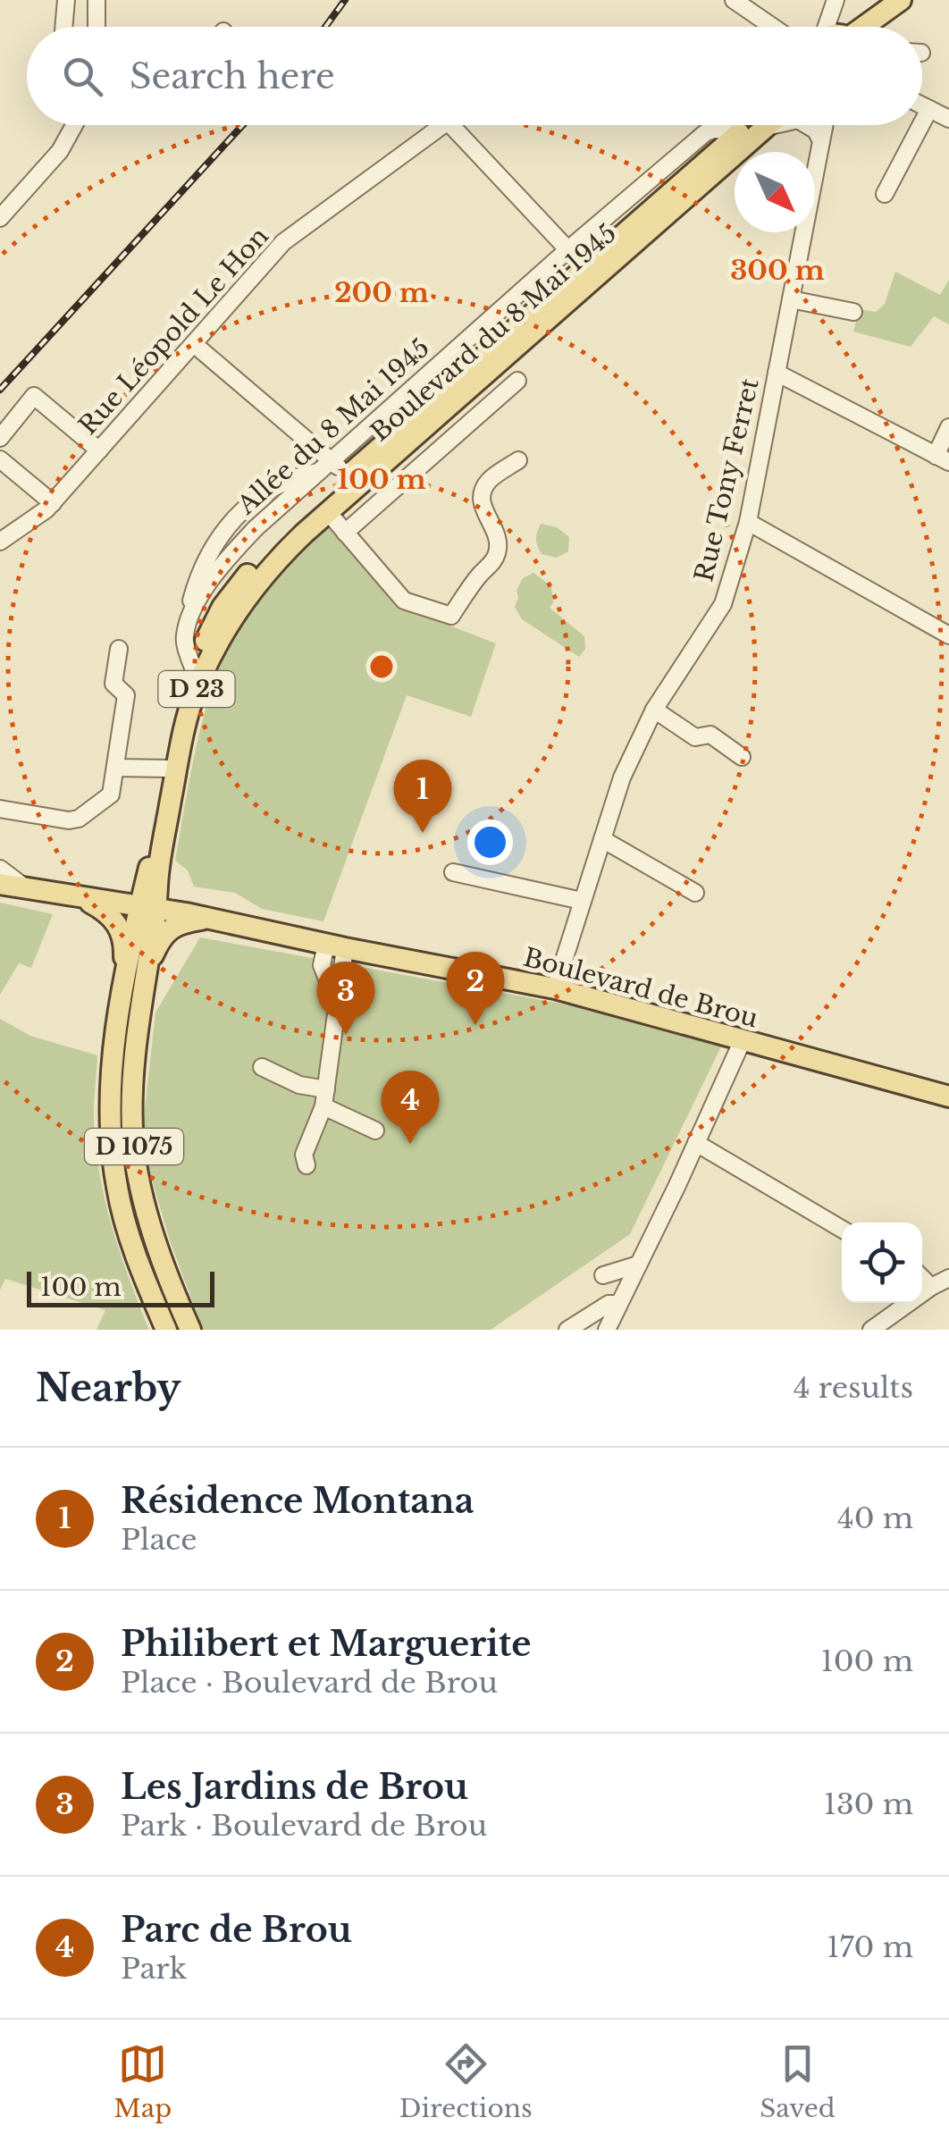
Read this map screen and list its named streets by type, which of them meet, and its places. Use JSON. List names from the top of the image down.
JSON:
{
  "streets": {
    "main road": [
      "Boulevard du 8 Mai 1945",
      "D 23",
      "Boulevard de Brou",
      "D 1075"
    ],
    "street": ["Rue Léopold Le Hon", "Allée du 8 Mai 1945", "Rue Tony Ferret"]
  },
  "crossings": [
    ["Rue Léopold Le Hon", "Boulevard du 8 Mai 1945"],
    ["Rue Léopold Le Hon", "Allée du 8 Mai 1945"],
    ["Boulevard du 8 Mai 1945", "Allée du 8 Mai 1945"],
    ["Boulevard du 8 Mai 1945", "Boulevard de Brou"],
    ["Boulevard du 8 Mai 1945", "D 1075"],
    ["Rue Tony Ferret", "Boulevard de Brou"],
    ["Boulevard de Brou", "D 1075"]
  ],
  "scale_bar": "100 m",
  "north": "bottom right",
  "page": {
    "search": "Search here",
    "pins": [
      "1",
      "2",
      "3",
      "4"
    ],
    "scale": "100 m",
    "heading": ["Nearby", "4 results"],
    "list": [
      {
        "mark": "1",
        "name": "Résidence Montana",
        "note": "Place",
        "value": "40 m"
      },
      {
        "mark": "2",
        "name": "Philibert et Marguerite",
        "note": "Place · Boulevard de Brou",
        "value": "100 m"
      },
      {
        "mark": "3",
        "name": "Les Jardins de Brou",
        "note": "Park · Boulevard de Brou",
        "value": "130 m"
      },
      {
        "mark": "4",
        "name": "Parc de Brou",
        "note": "Park",
        "value": "170 m"
      }
    ],
    "nav": ["Map", "Directions", "Saved"]
  },
  "rings": ["300 m", "200 m", "100 m"]
}
